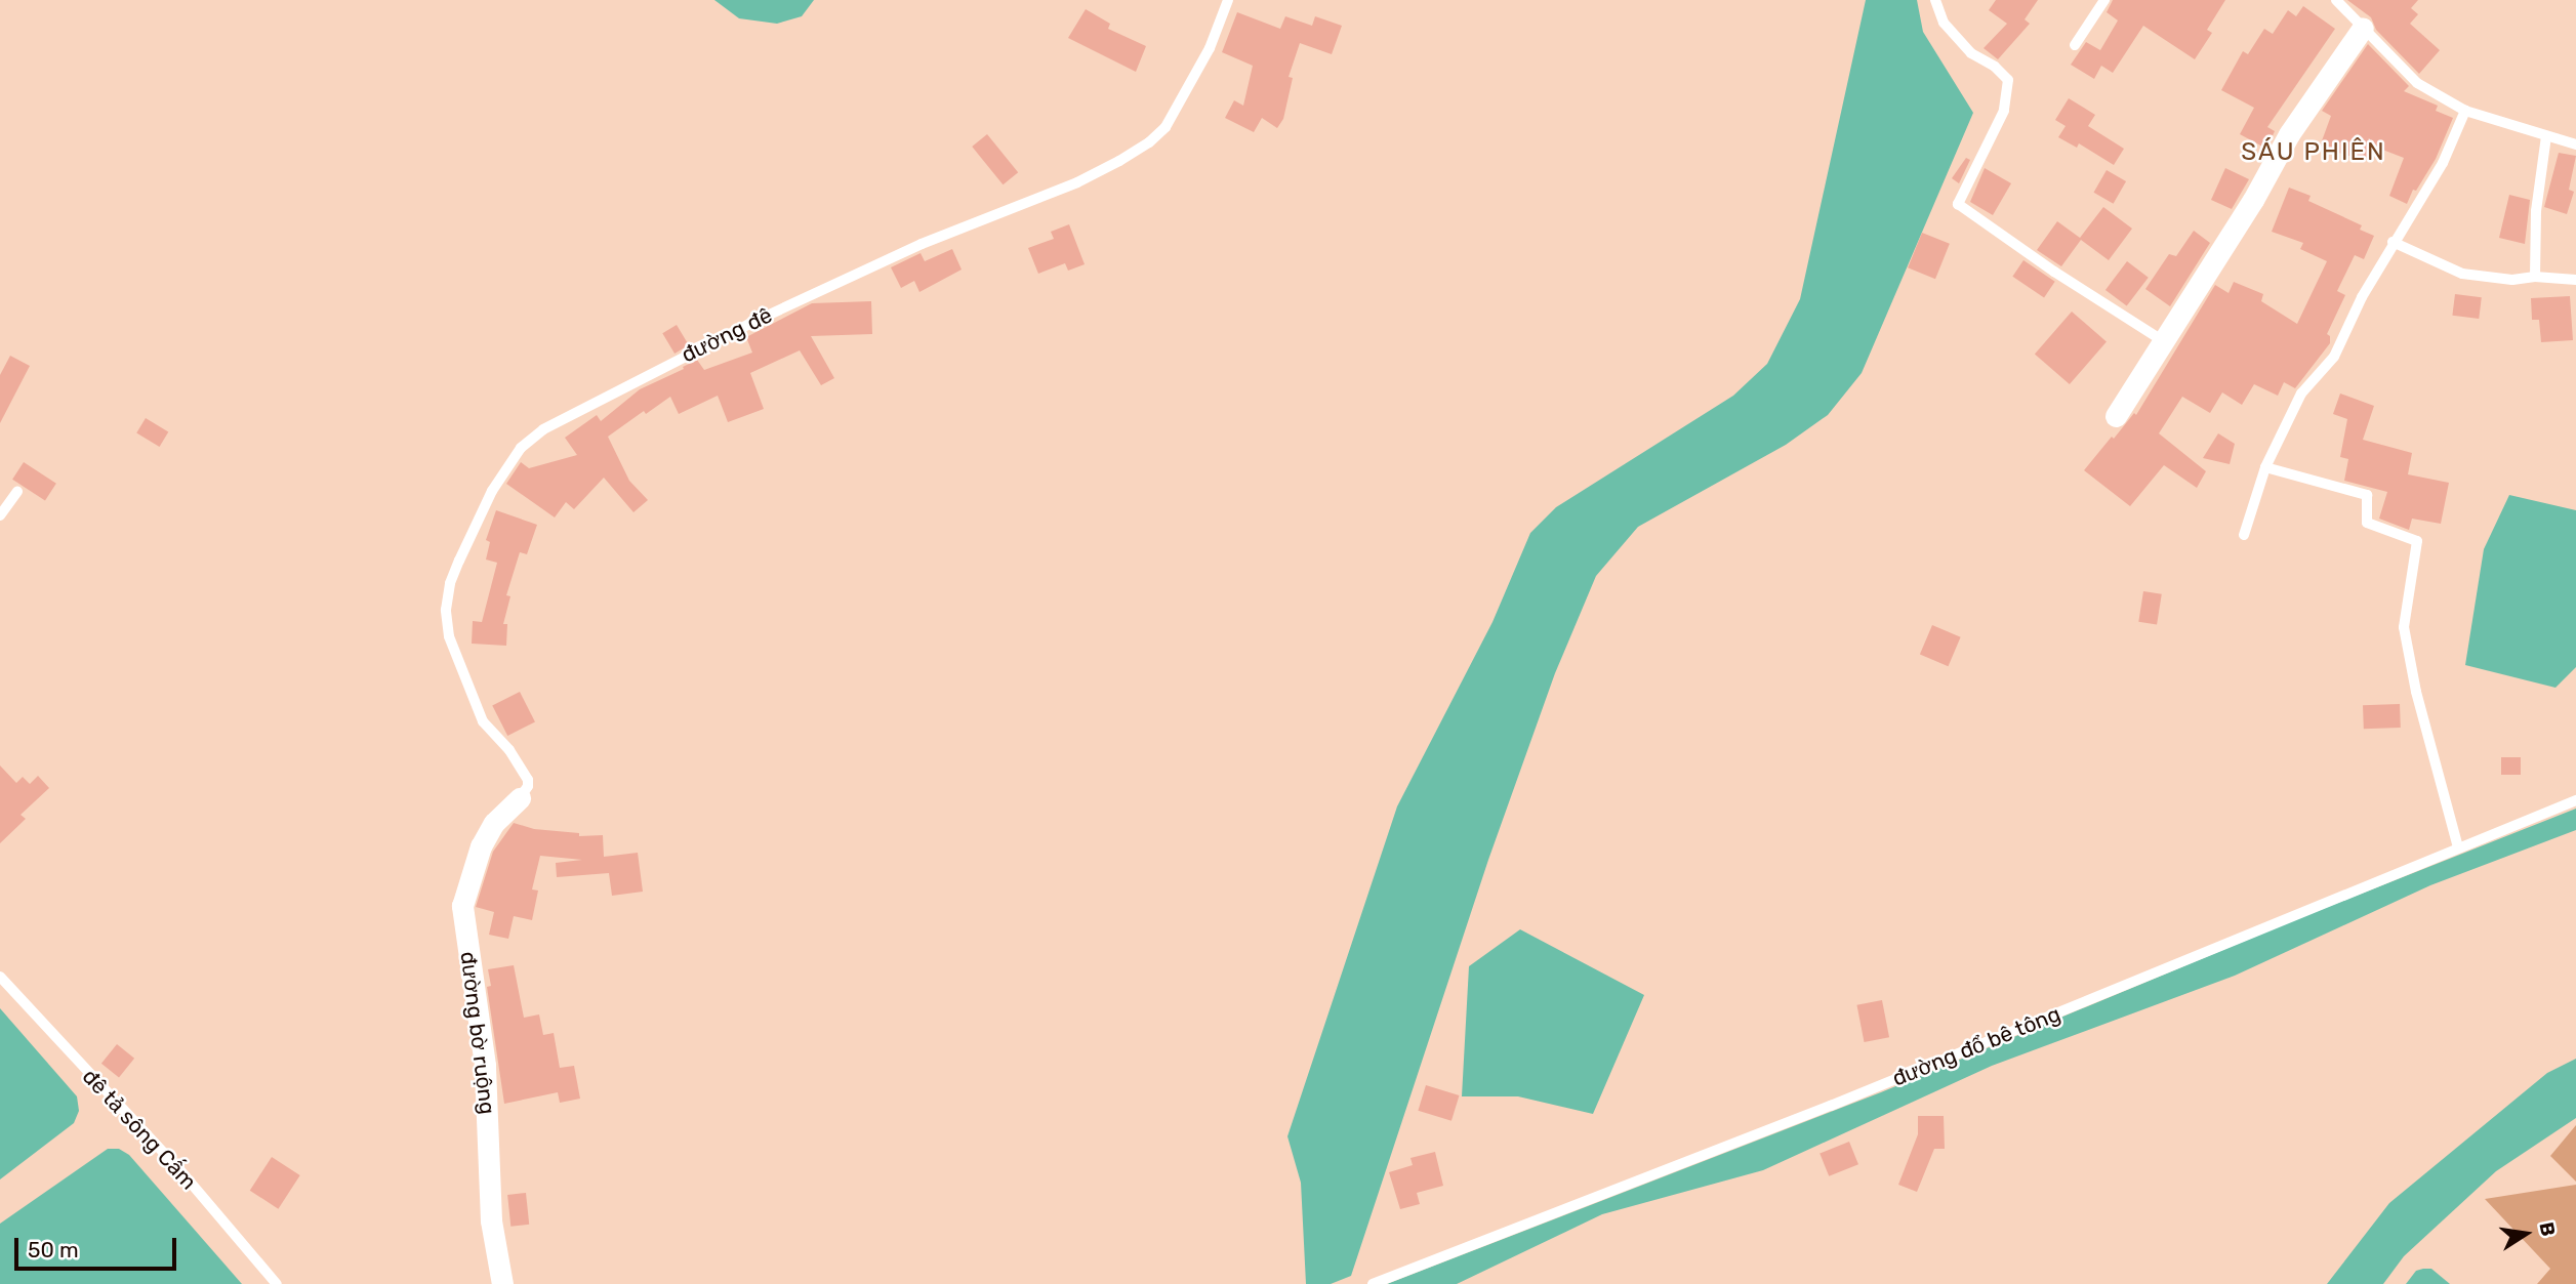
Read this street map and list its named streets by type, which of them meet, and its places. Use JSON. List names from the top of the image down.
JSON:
{
  "streets": {
    "street": ["đường bờ ruộng"],
    "lane": ["đường đê", "đường đổ bê tông", "đê tả sông Cấm"]
  },
  "crossings": [
    ["đường đê", "đường bờ ruộng"]
  ],
  "districts": ["SÁU PHIÊN"],
  "scale_bar": "50 m",
  "north": "right"
}
